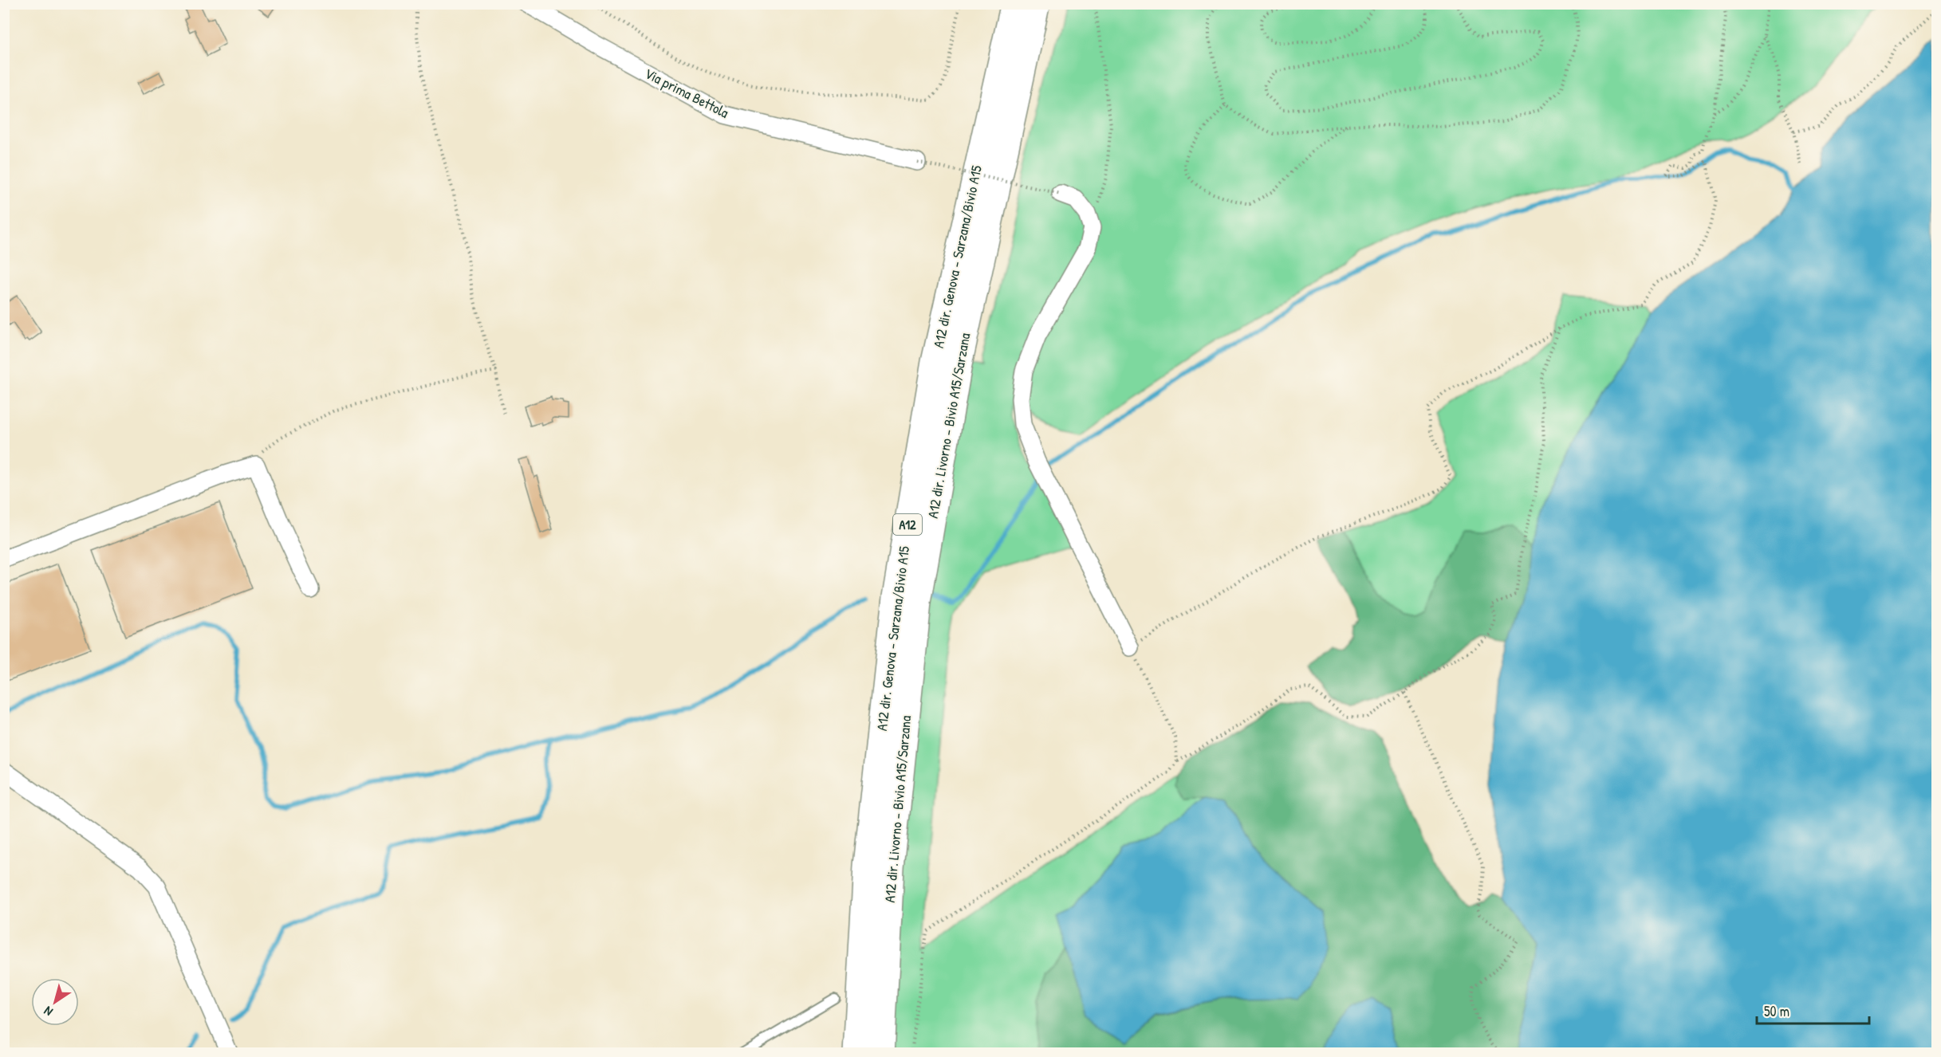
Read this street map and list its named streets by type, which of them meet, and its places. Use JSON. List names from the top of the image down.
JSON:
{
  "streets": {
    "highway": ["A12 dir. Genova - Sarzana/Bivio A15", "A12 dir. Livorno - Bivio A15/Sarzana", "A12"],
    "street": ["Via prima Bettola"]
  },
  "scale_bar": "50 m",
  "north": "bottom left"
}
